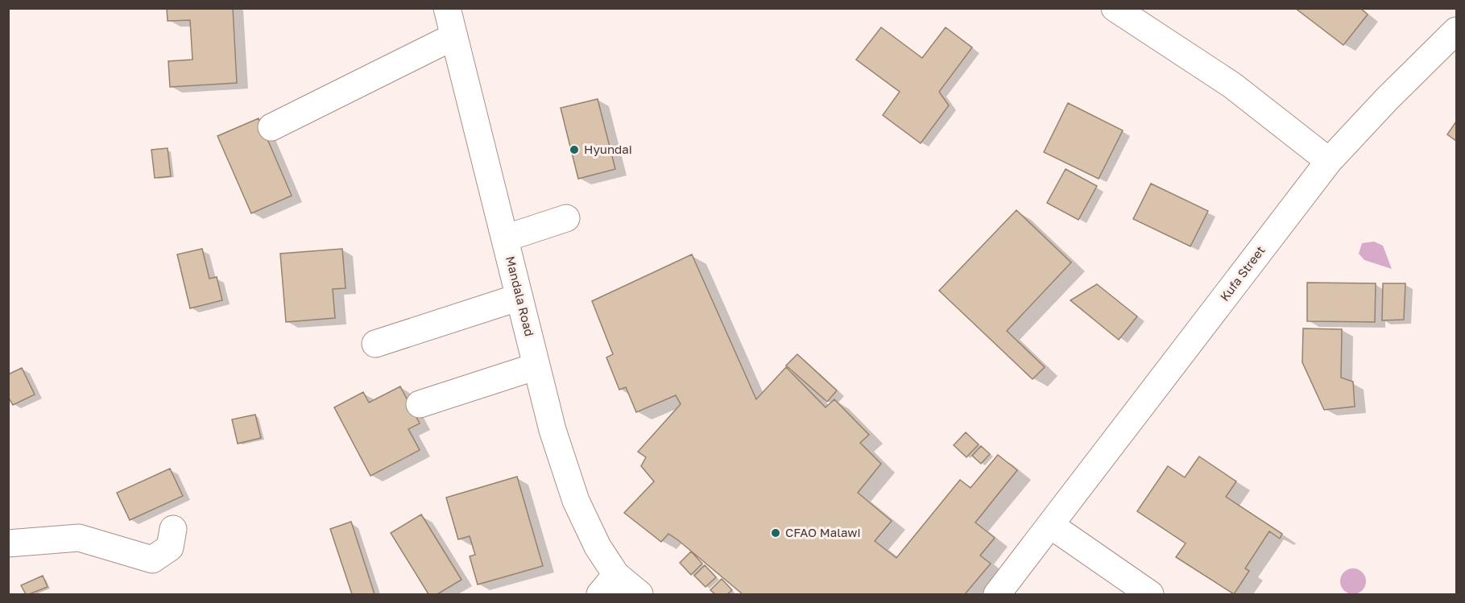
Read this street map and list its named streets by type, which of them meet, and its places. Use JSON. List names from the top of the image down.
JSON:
{
  "streets": {
    "street": ["Kufa Street", "Mandala Road"]
  },
  "places": ["Hyundai", "CFAO Malawi"]
}
